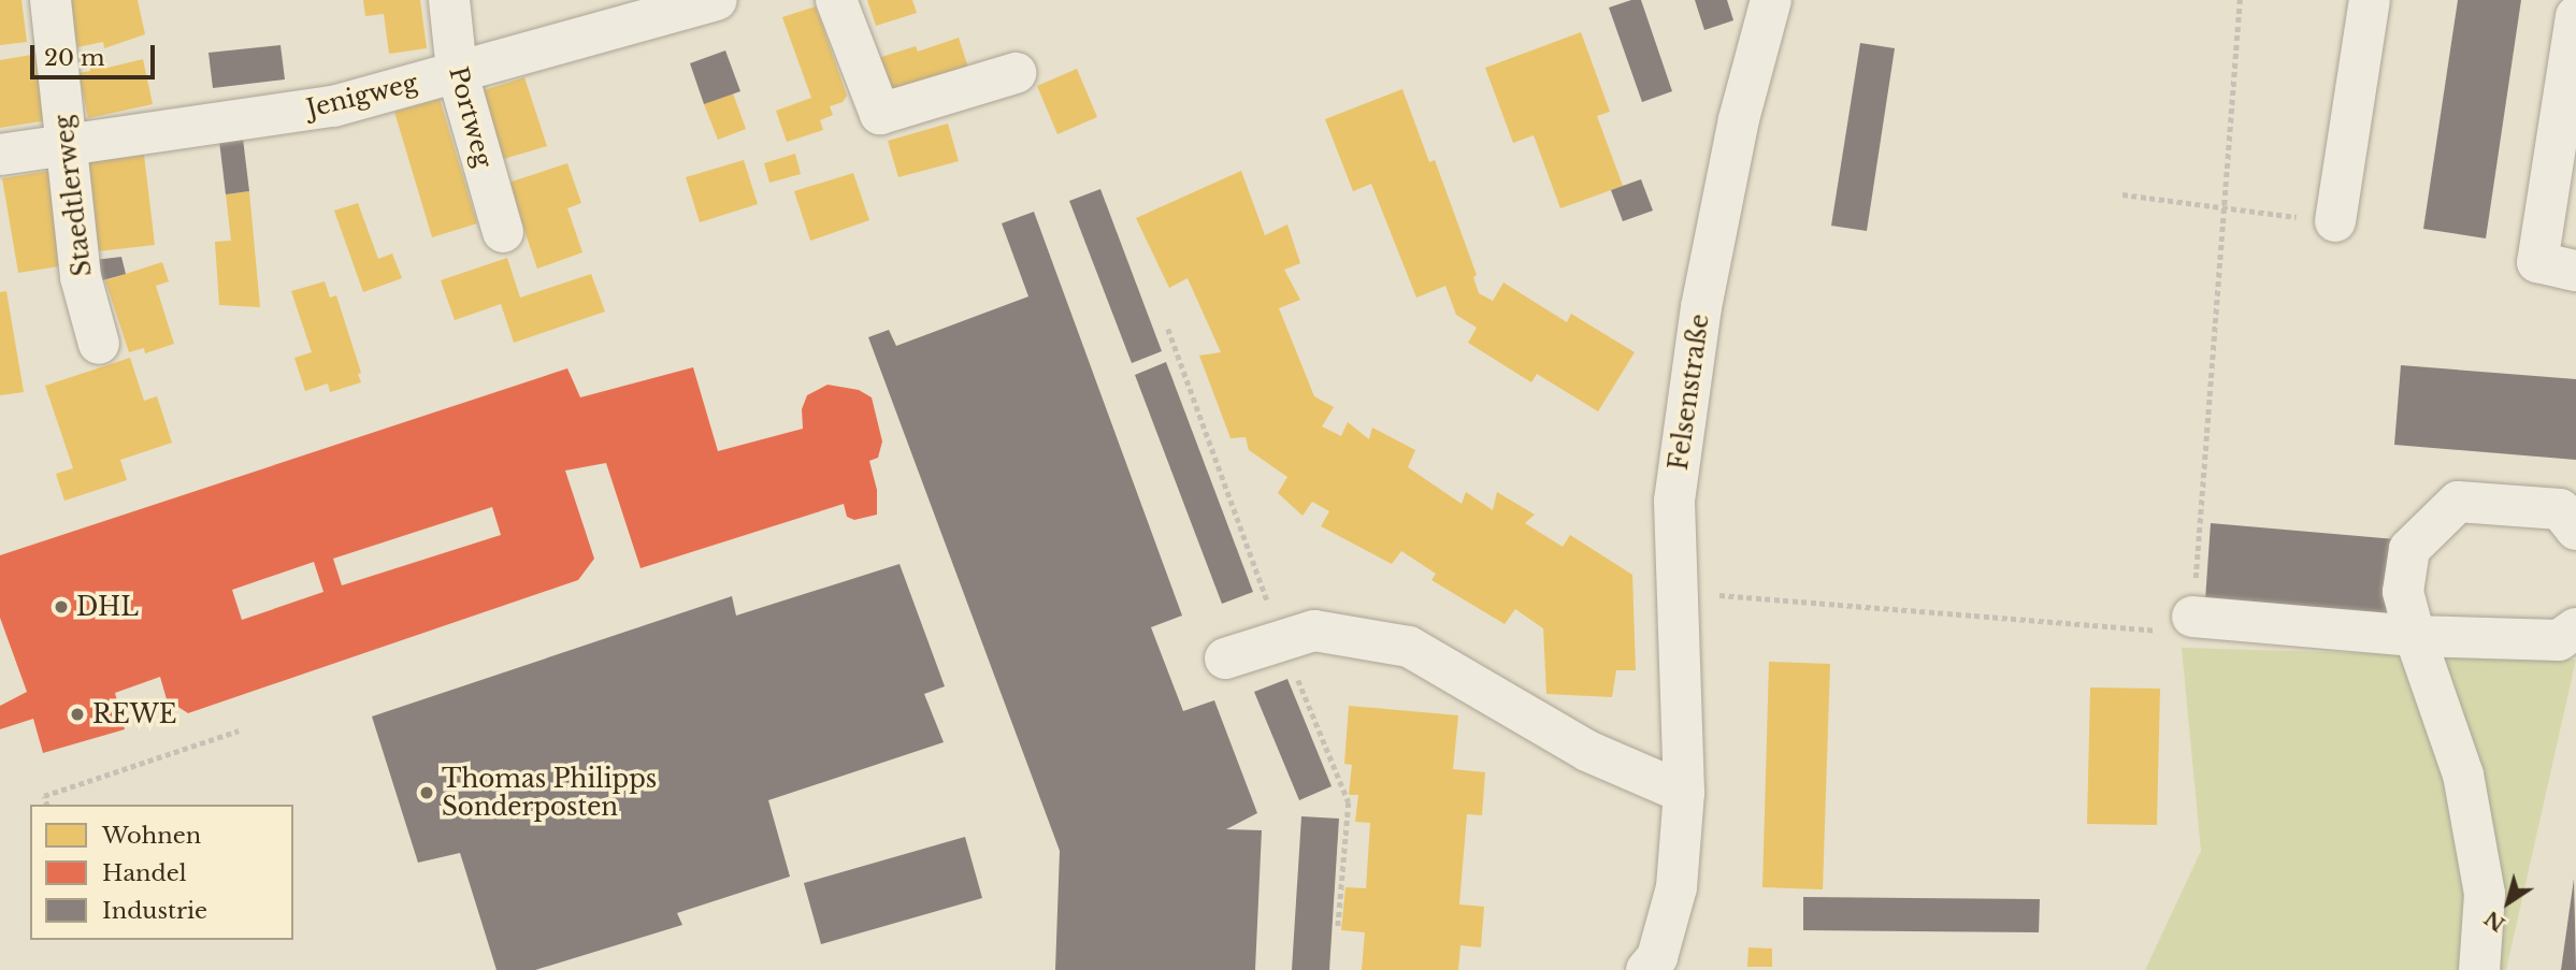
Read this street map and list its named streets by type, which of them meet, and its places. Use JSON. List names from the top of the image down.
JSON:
{
  "streets": {
    "street": [
      "Jenigweg",
      "Portweg",
      "Staedtlerweg",
      "Felsenstraße"
    ]
  },
  "crossings": [
    ["Jenigweg", "Portweg"],
    ["Jenigweg", "Staedtlerweg"]
  ],
  "places": ["DHL", "REWE", "Thomas Philipps Sonderposten"],
  "legend": ["Wohnen", "Handel", "Industrie"],
  "scale_bar": "20 m",
  "north": "bottom left"
}
